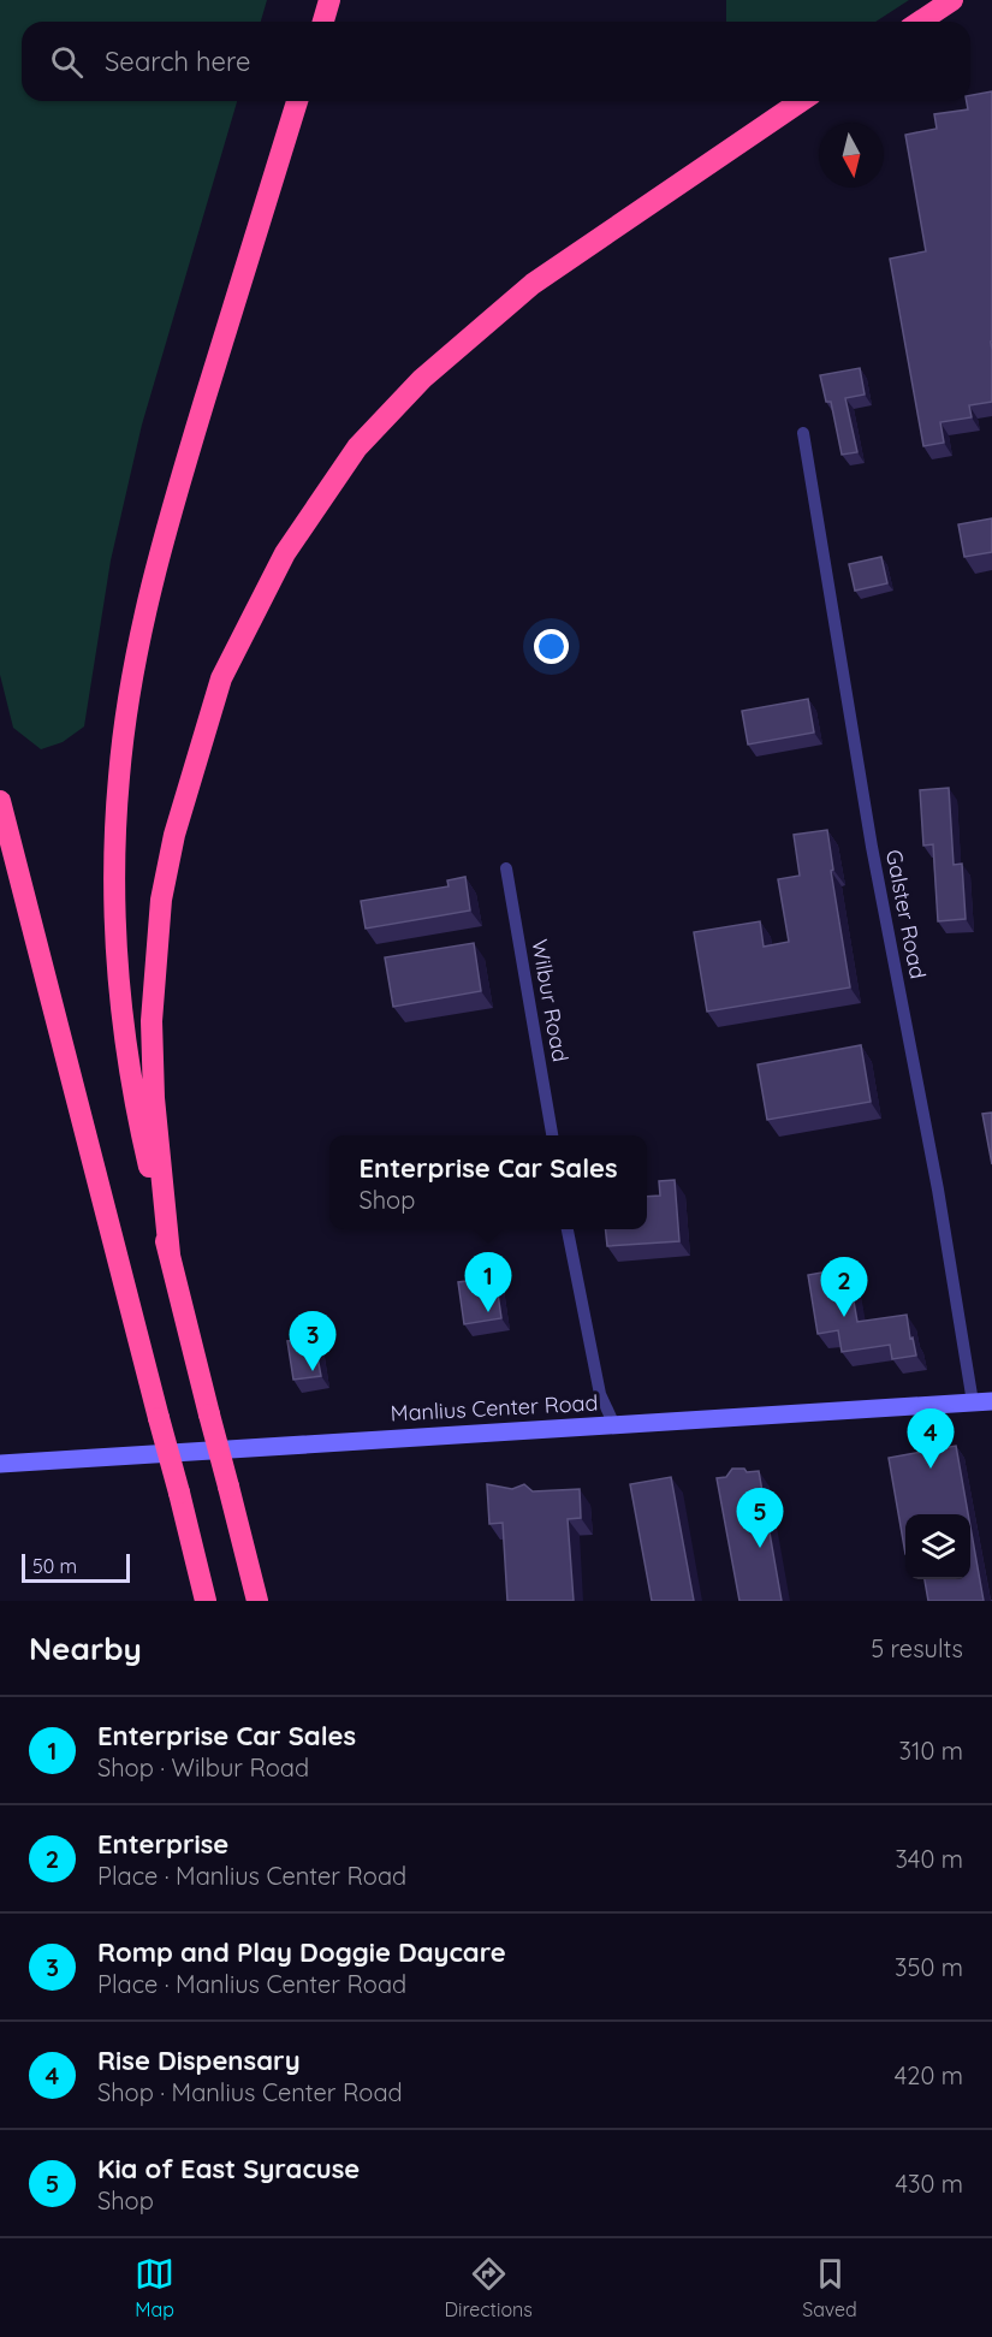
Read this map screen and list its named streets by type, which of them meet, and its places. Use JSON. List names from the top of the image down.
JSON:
{
  "streets": {
    "main road": ["Manlius Center Road"],
    "street": ["Galster Road", "Wilbur Road"]
  },
  "crossings": [
    ["Galster Road", "Manlius Center Road"]
  ],
  "scale_bar": "50 m",
  "north": "bottom",
  "page": {
    "search": "Search here",
    "popup": ["Enterprise Car Sales", "Shop"],
    "pins": [
      "1",
      "2",
      "3",
      "4",
      "5"
    ],
    "scale": "50 m",
    "heading": ["Nearby", "5 results"],
    "list": [
      {
        "mark": "1",
        "name": "Enterprise Car Sales",
        "note": "Shop · Wilbur Road",
        "value": "310 m"
      },
      {
        "mark": "2",
        "name": "Enterprise",
        "note": "Place · Manlius Center Road",
        "value": "340 m"
      },
      {
        "mark": "3",
        "name": "Romp and Play Doggie Daycare",
        "note": "Place · Manlius Center Road",
        "value": "350 m"
      },
      {
        "mark": "4",
        "name": "Rise Dispensary",
        "note": "Shop · Manlius Center Road",
        "value": "420 m"
      },
      {
        "mark": "5",
        "name": "Kia of East Syracuse",
        "note": "Shop",
        "value": "430 m"
      }
    ],
    "nav": ["Map", "Directions", "Saved"]
  }
}
